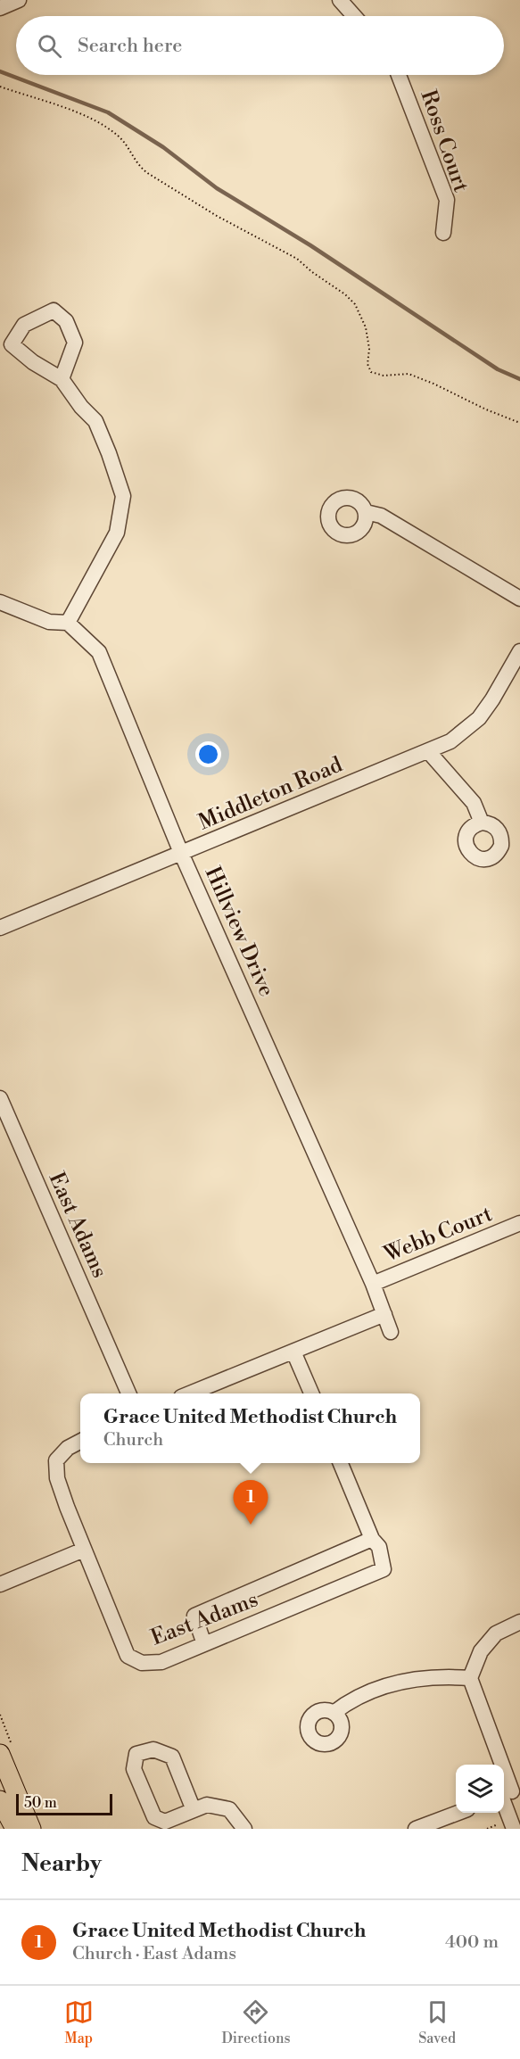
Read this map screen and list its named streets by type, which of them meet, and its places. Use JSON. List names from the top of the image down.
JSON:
{
  "streets": {
    "street": [
      "Ross Court",
      "Middleton Road",
      "Hillview Drive",
      "East Adams",
      "Webb Court"
    ]
  },
  "crossings": [
    ["Middleton Road", "Hillview Drive"],
    ["Hillview Drive", "Webb Court"]
  ],
  "scale_bar": "50 m",
  "page": {
    "search": "Search here",
    "popup": ["Grace United Methodist Church", "Church"],
    "pins": "1",
    "scale": "50 m",
    "heading": "Nearby",
    "list": [
      {
        "mark": "1",
        "name": "Grace United Methodist Church",
        "note": "Church · East Adams",
        "value": "400 m"
      }
    ],
    "nav": ["Map", "Directions", "Saved"]
  }
}
